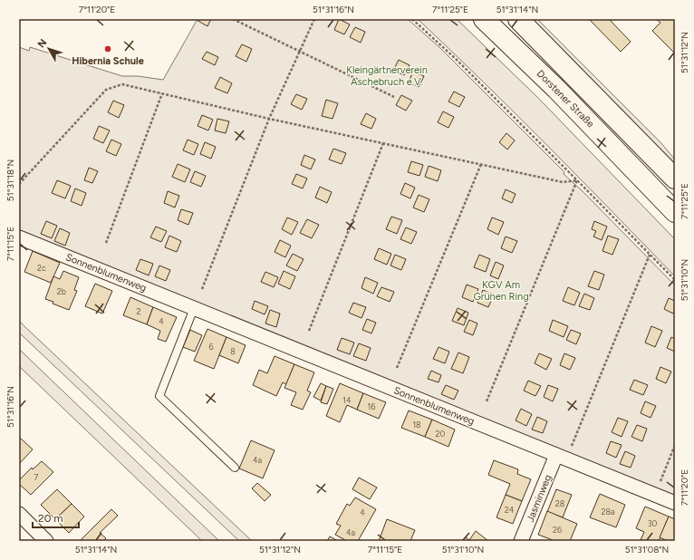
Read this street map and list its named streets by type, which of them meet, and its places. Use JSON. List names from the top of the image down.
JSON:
{
  "streets": {
    "main road": ["Dorstener Straße"],
    "street": ["Sonnenblumenweg", "Jasminweg"]
  },
  "crossings": [
    ["Sonnenblumenweg", "Jasminweg"]
  ],
  "parks": ["Kleingärtnerverein Aschebruch e.V.", "KGV Am Grünen Ring"],
  "places": ["Hibernia Schule"],
  "house_numbers": [
    "2c",
    "2b",
    "2",
    "4",
    "6",
    "8",
    "14",
    "16",
    "18",
    "20",
    "4a",
    "7",
    "28",
    "24",
    "28a",
    "4",
    "30",
    "26",
    "4a"
  ],
  "scale_bar": "20 m",
  "north": "top left",
  "coordinates": [
    "7°11'20\"E",
    "51°31'16\"N",
    "7°11'25\"E",
    "51°31'14\"N",
    "51°31'12\"N",
    "51°31'18\"N",
    "7°11'15\"E",
    "51°31'10\"N",
    "51°31'08\"N"
  ]
}
